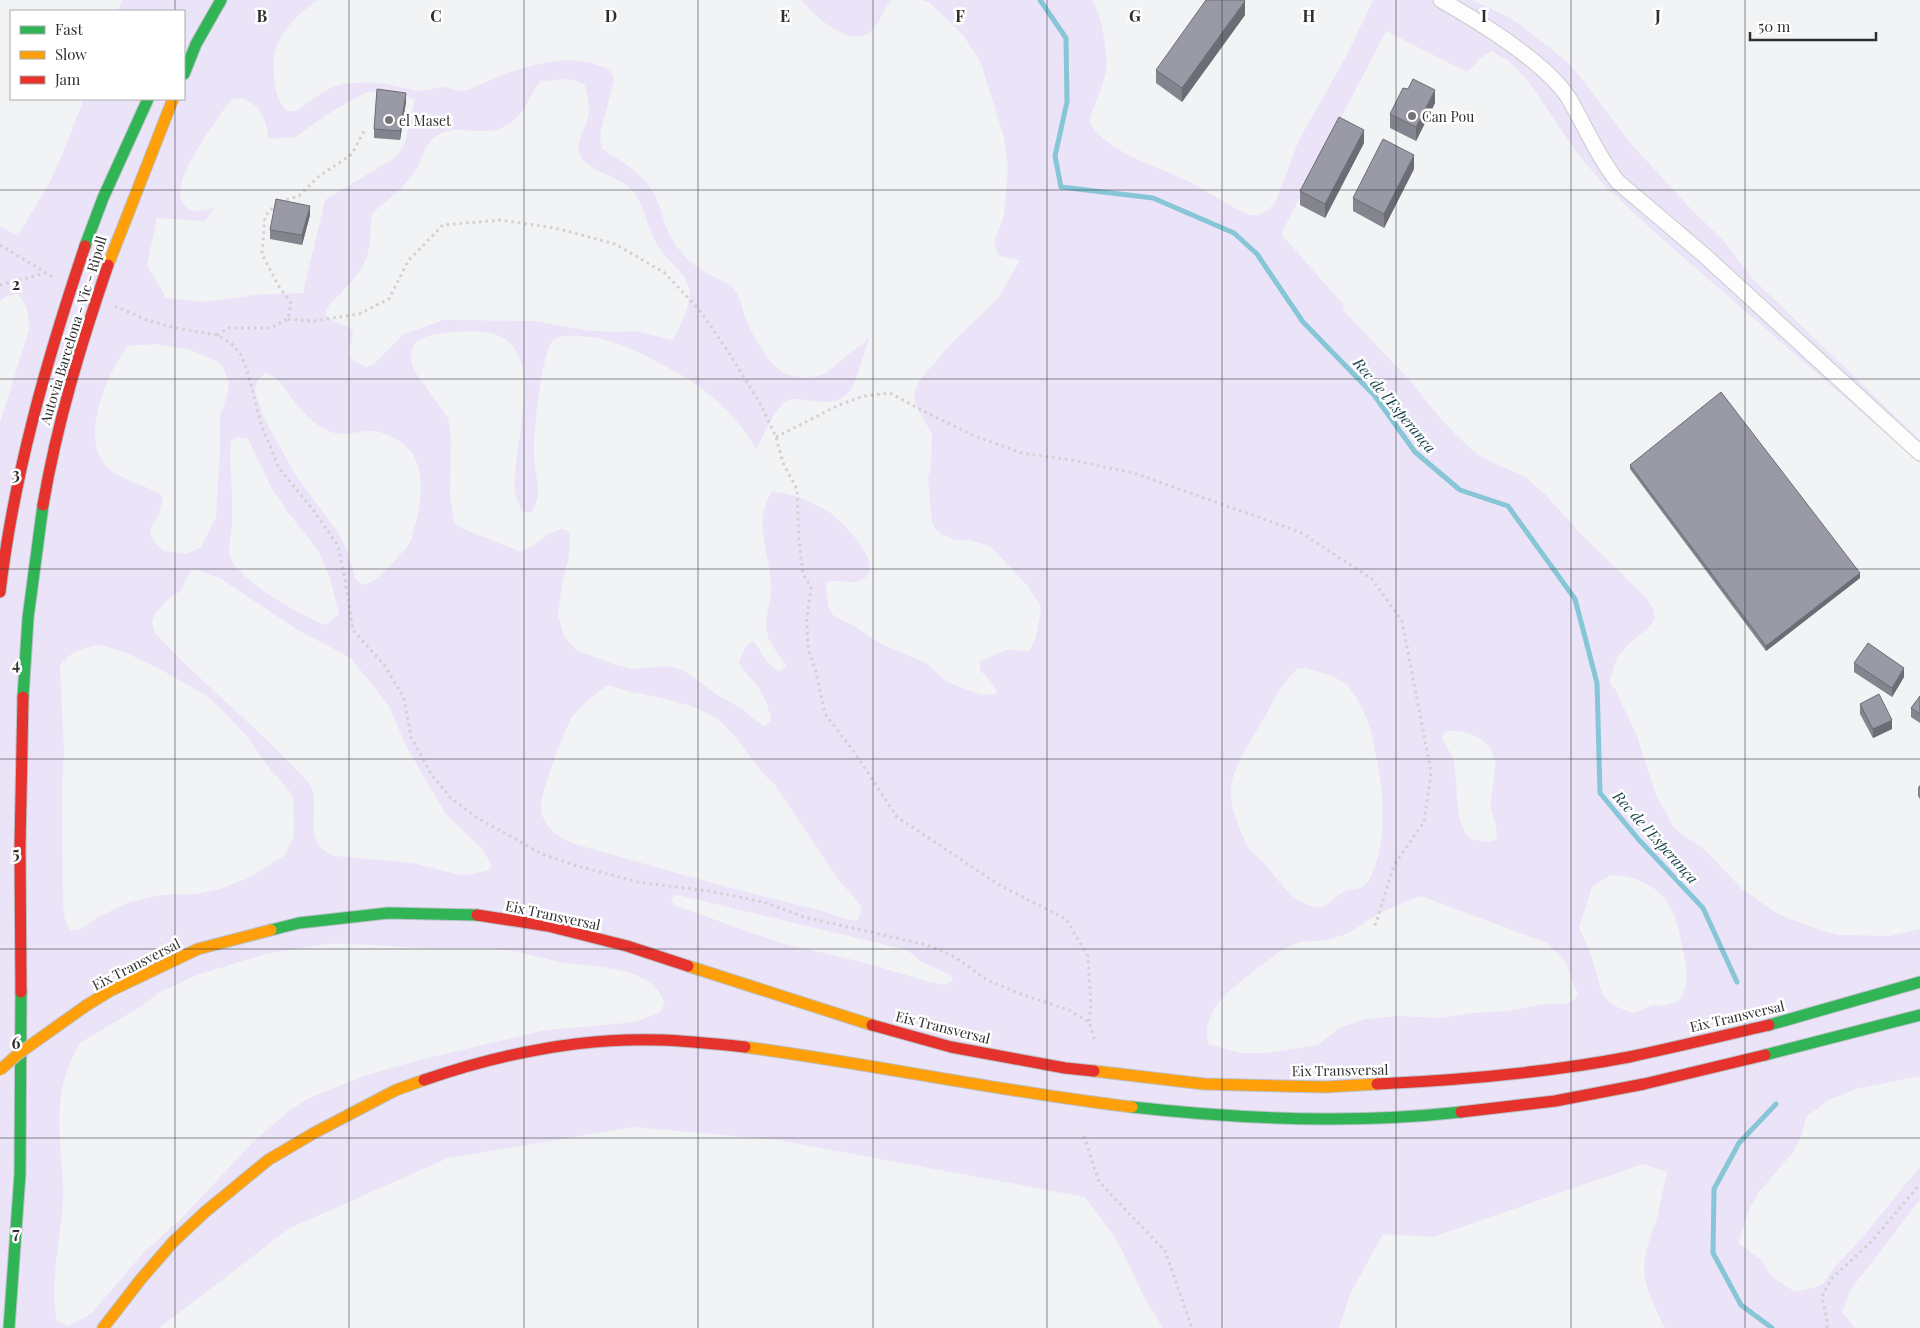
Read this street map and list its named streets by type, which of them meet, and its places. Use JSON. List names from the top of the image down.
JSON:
{
  "streets": {
    "highway": ["Autovia Barcelona - Vic - Ripoll", "Eix Transversal"]
  },
  "water": ["Rec de l'Esperança"],
  "places": ["Can Pou", "el Maset"],
  "legend": ["Fast", "Slow", "Jam"],
  "scale_bar": "50 m",
  "grid": {
    "columns": [
      "B",
      "C",
      "D",
      "E",
      "F",
      "G",
      "H",
      "I",
      "J"
    ],
    "rows": [
      "2",
      "3",
      "4",
      "5",
      "6",
      "7"
    ]
  }
}
